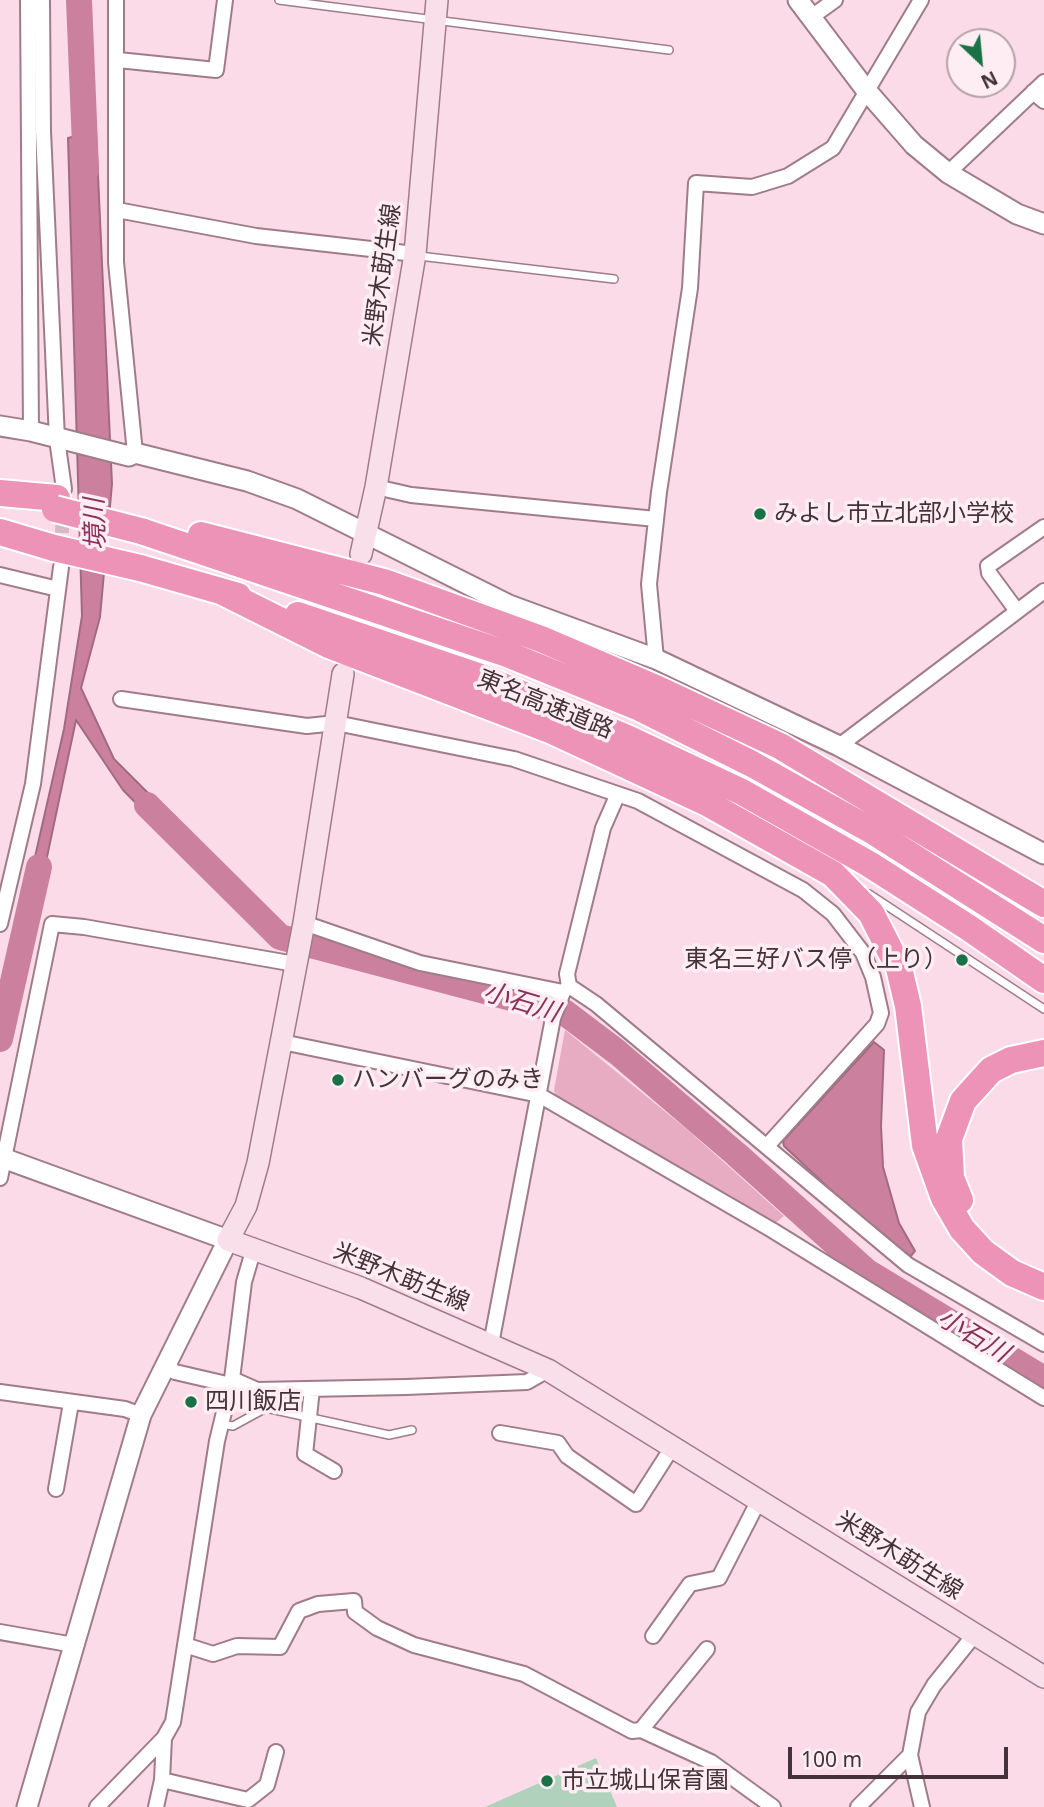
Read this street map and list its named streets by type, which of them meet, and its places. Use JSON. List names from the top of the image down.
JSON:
{
  "streets": {
    "highway": ["東名高速道路"],
    "main road": ["米野木莇生線"]
  },
  "water": ["境川", "小石川"],
  "places": [
    "みよし市立北部小学校",
    "東名三好バス停（上り）",
    "ハンバーグのみき",
    "四川飯店",
    "市立城山保育園"
  ],
  "scale_bar": "100 m",
  "north": "bottom right"
}
